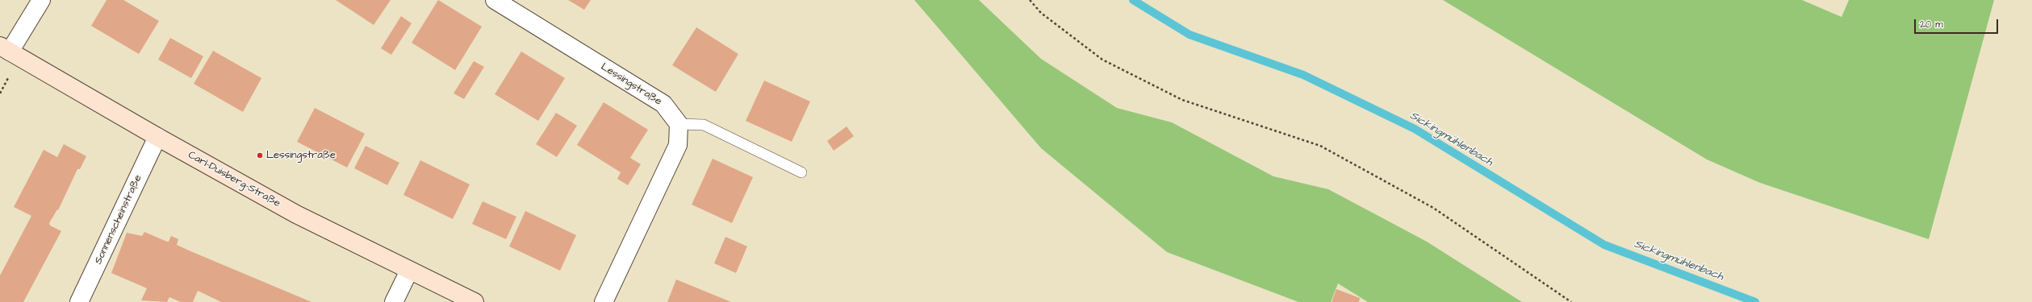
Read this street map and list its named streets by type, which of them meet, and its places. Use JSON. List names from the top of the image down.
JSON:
{
  "streets": {
    "main road": ["Carl-Duisberg-Straße"],
    "street": ["Lessingstraße", "Sonnenscheinstraße"]
  },
  "crossings": [
    ["Carl-Duisberg-Straße", "Sonnenscheinstraße"]
  ],
  "water": ["Sickingmühlenbach"],
  "places": ["Lessingstraße"],
  "scale_bar": "20 m"
}
